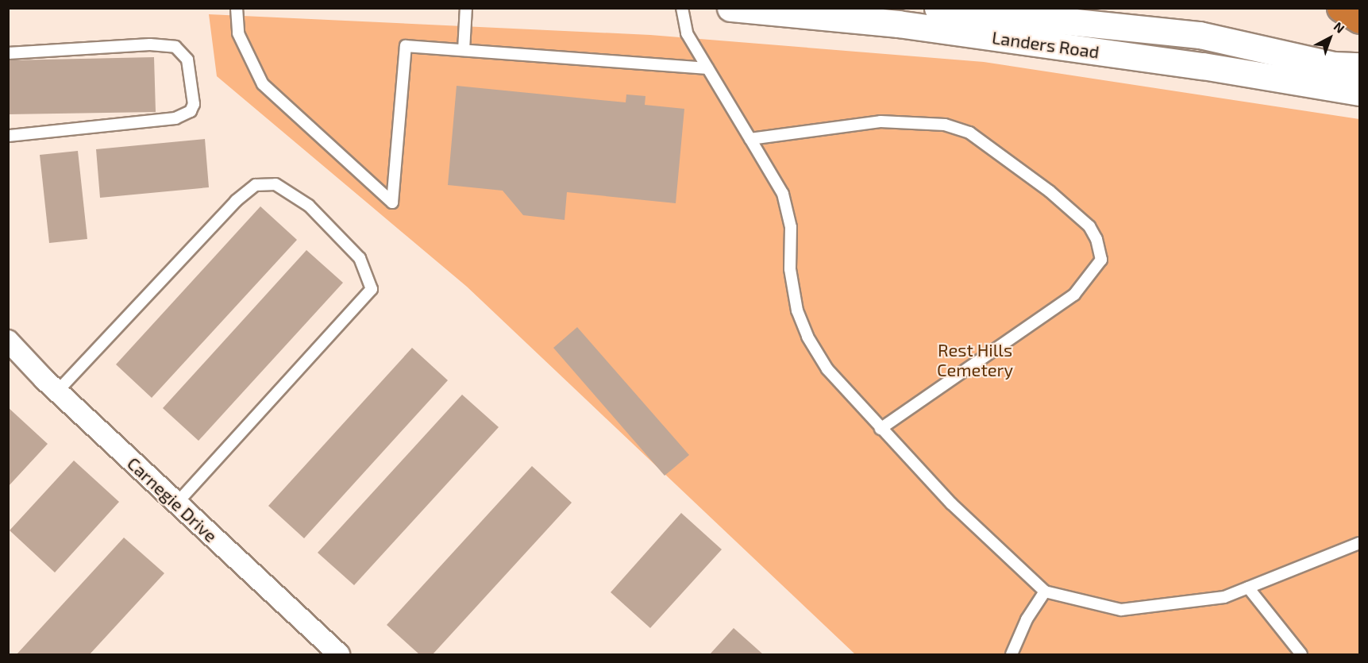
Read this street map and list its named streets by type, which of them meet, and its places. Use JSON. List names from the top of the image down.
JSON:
{
  "streets": {
    "main road": ["Landers Road"],
    "street": ["Carnegie Drive"]
  },
  "parks": ["Rest Hills Cemetery"],
  "north": "top right"
}
